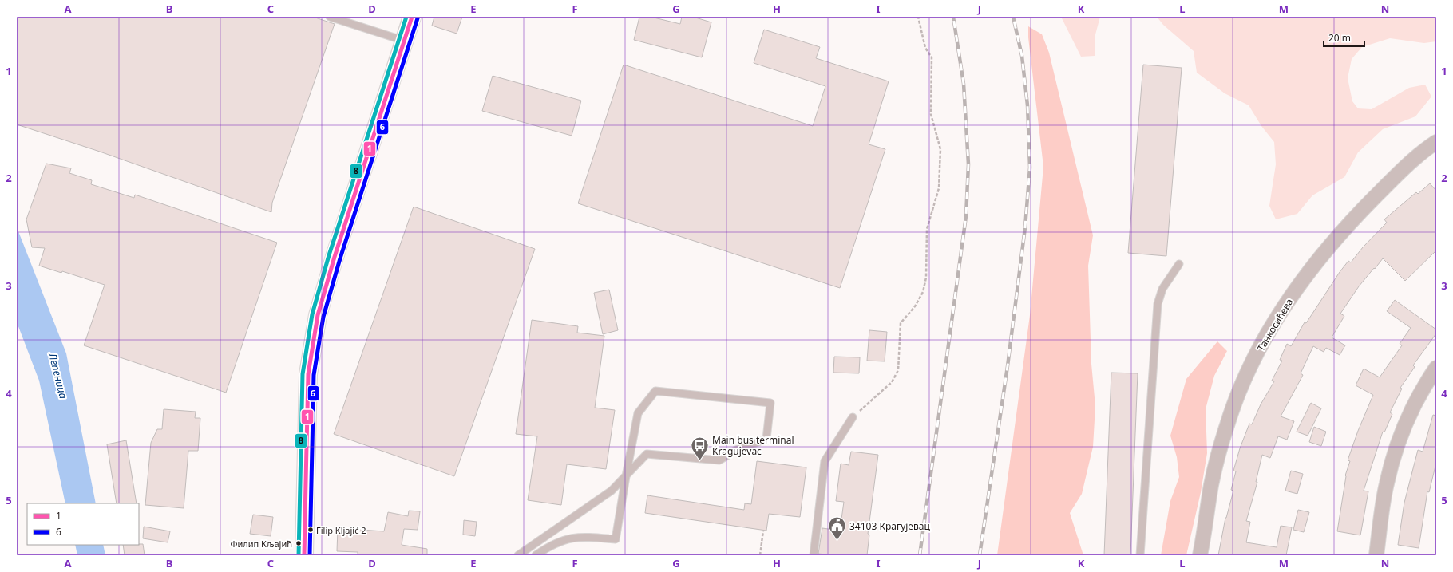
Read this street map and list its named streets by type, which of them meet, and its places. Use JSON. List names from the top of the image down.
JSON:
{
  "streets": {
    "street": ["Танкосићева"]
  },
  "water": ["Лепеница"],
  "places": {
    "bus stop": ["Main bus terminal Kragujevac"],
    "other": ["Filip Kljajić 2", "Филип Кљајић"],
    "public building": ["34103 Крагујевац"]
  },
  "lines": ["transit line 1", "transit line 8", "transit line 6"],
  "legend": ["1", "6"],
  "scale_bar": "20 m",
  "grid": {
    "columns": [
      "A",
      "B",
      "C",
      "D",
      "E",
      "F",
      "G",
      "H",
      "I",
      "J",
      "K",
      "L",
      "M",
      "N"
    ],
    "rows": [
      "1",
      "2",
      "3",
      "4",
      "5"
    ]
  }
}
